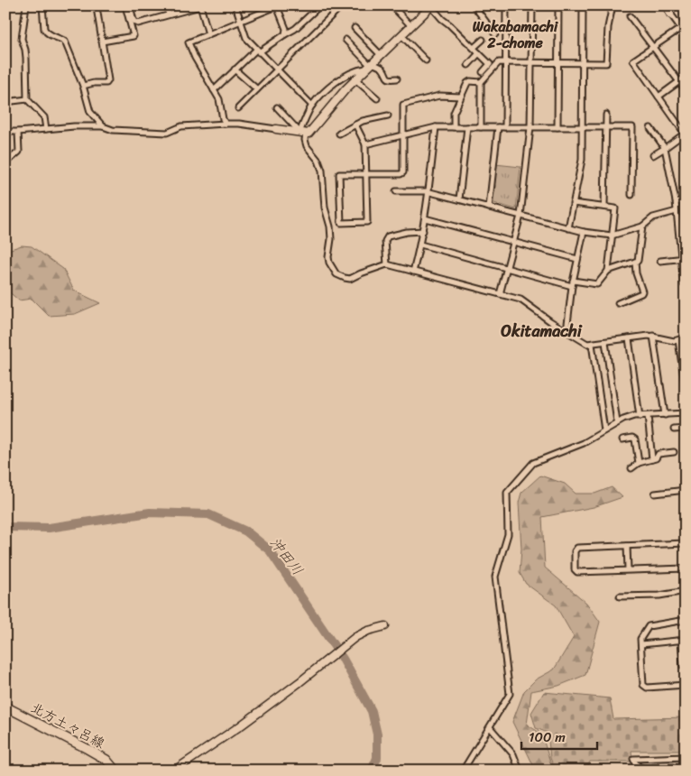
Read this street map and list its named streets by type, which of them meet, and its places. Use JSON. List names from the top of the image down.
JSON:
{
  "streets": {
    "main road": ["北方土々呂線"]
  },
  "districts": ["Wakabamachi 2-chome", "Okitamachi"],
  "water": ["沖田川"],
  "scale_bar": "100 m"
}
